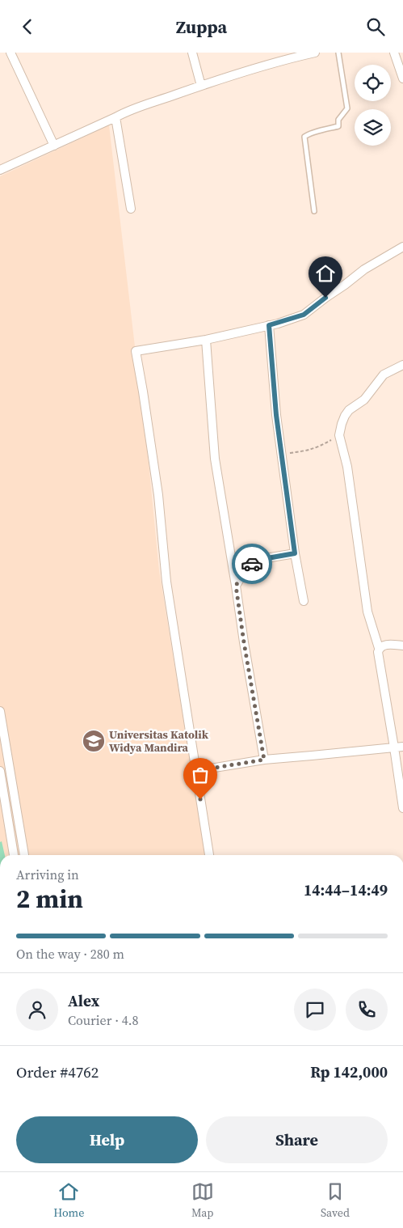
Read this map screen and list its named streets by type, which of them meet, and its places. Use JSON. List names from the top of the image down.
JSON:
{
  "places": {
    "school or university": ["Universitas Katolik Widya Mandira"]
  },
  "page": {
    "header": "Zuppa",
    "heading": ["2 min", "Arriving in", "14:44–14:49"],
    "panel": [
      "Alex",
      "Courier · 4.8",
      "Order #4762",
      "Rp 142,000"
    ],
    "bar": "On the way · 280 m",
    "buttons": ["Help", "Share"],
    "tabs": ["Home", "Map", "Saved"]
  }
}
